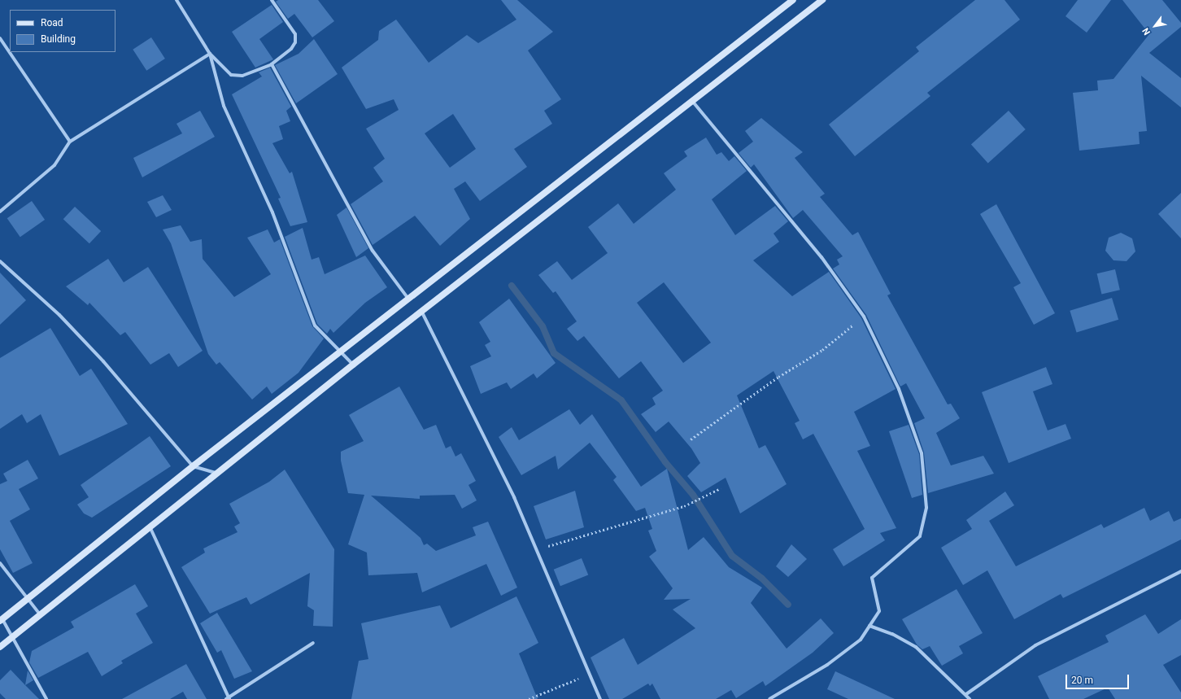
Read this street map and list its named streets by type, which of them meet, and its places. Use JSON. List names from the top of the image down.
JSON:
{
  "legend": ["Road", "Building"],
  "scale_bar": "20 m",
  "north": "bottom left"
}
